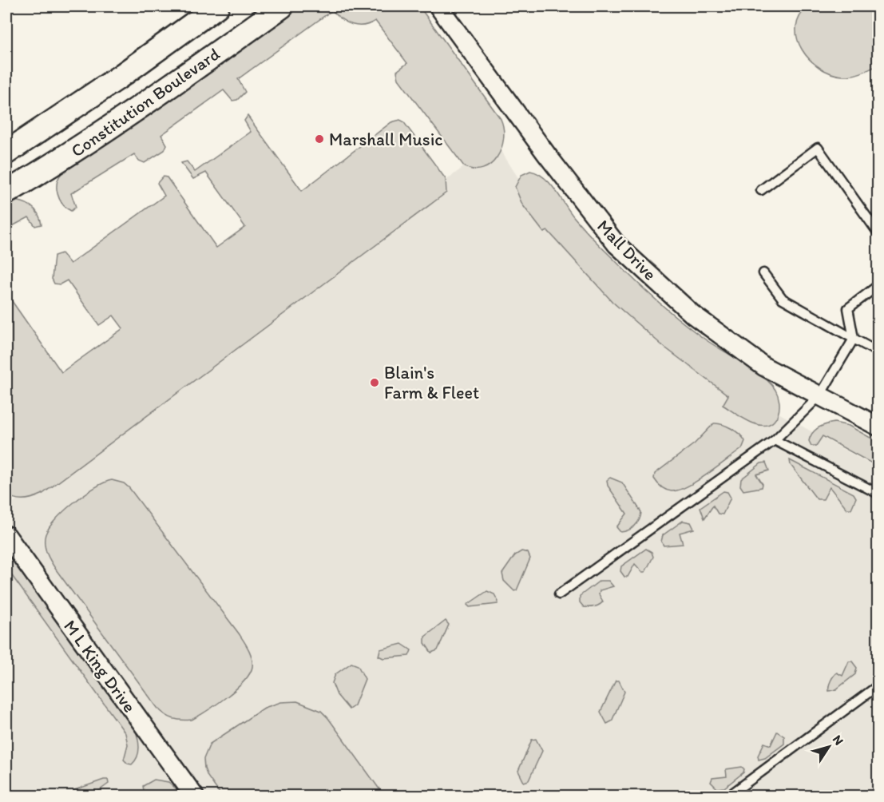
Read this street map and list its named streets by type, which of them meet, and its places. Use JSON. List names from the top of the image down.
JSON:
{
  "streets": {
    "street": ["Constitution Boulevard", "Mall Drive", "M L King Drive"]
  },
  "places": ["Marshall Music", "Blain's Farm & Fleet"],
  "north": "top right"
}
